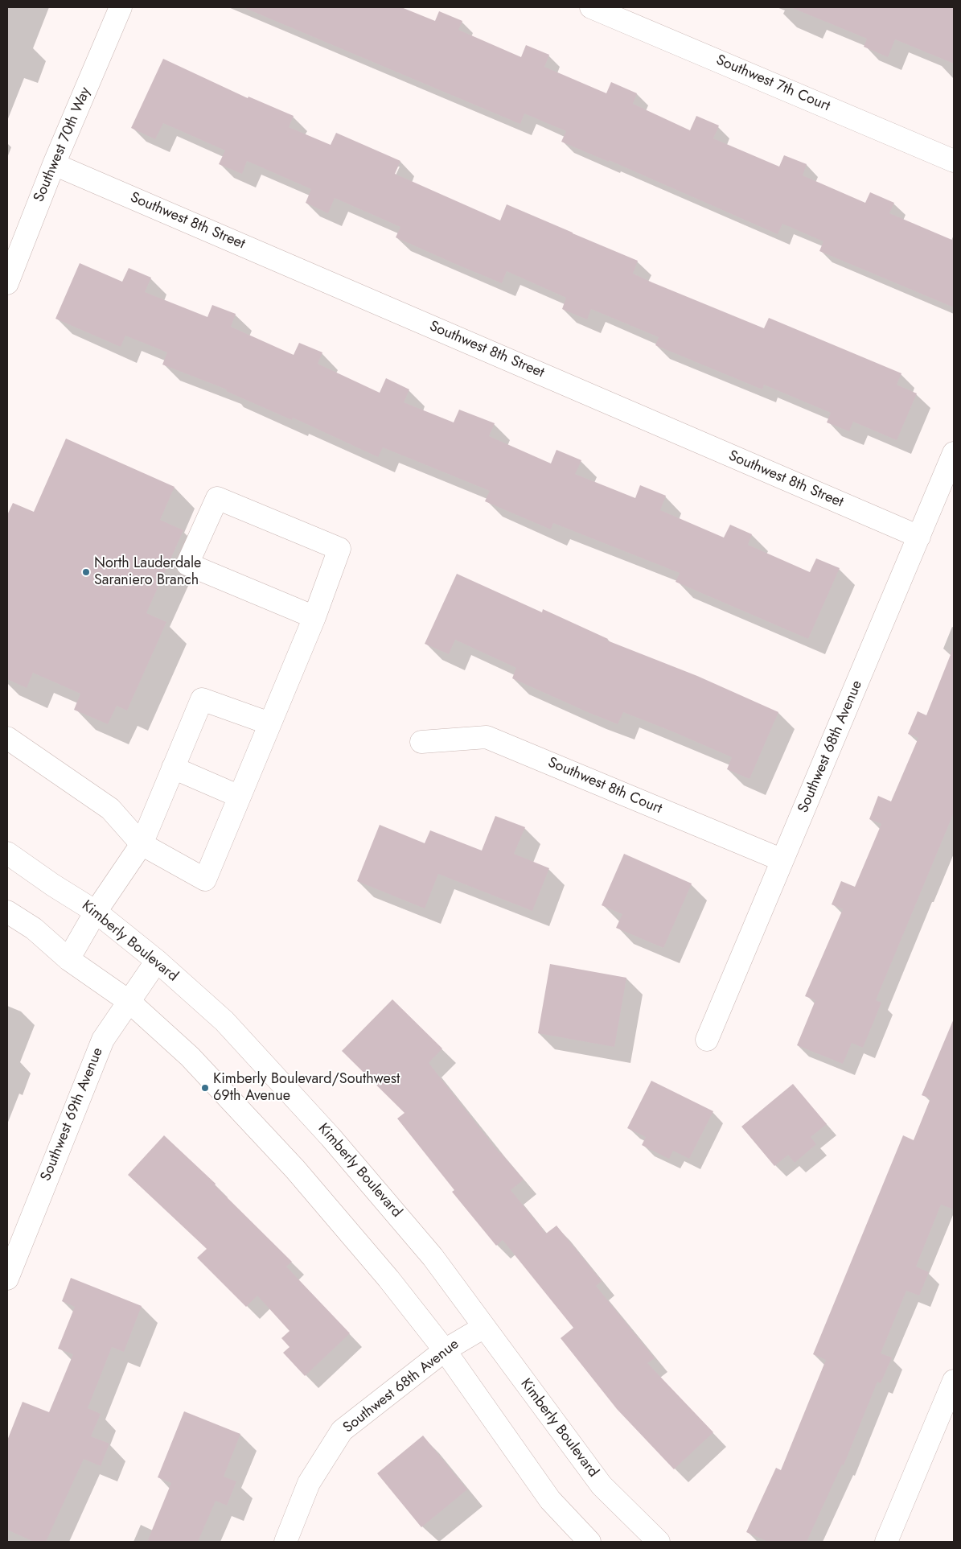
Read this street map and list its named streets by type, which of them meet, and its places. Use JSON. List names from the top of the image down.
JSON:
{
  "streets": {
    "street": [
      "Southwest 7th Court",
      "Southwest 70th Way",
      "Southwest 8th Street",
      "Southwest 68th Avenue",
      "Southwest 8th Court",
      "Kimberly Boulevard",
      "Southwest 69th Avenue"
    ]
  },
  "crossings": [
    ["Southwest 70th Way", "Southwest 8th Street"],
    ["Southwest 8th Street", "Southwest 68th Avenue"],
    ["Southwest 68th Avenue", "Southwest 8th Court"],
    ["Southwest 68th Avenue", "Kimberly Boulevard"],
    ["Kimberly Boulevard", "Southwest 69th Avenue"]
  ],
  "places": ["North Lauderdale Saraniero Branch", "Kimberly Boulevard/Southwest 69th Avenue"]
}
